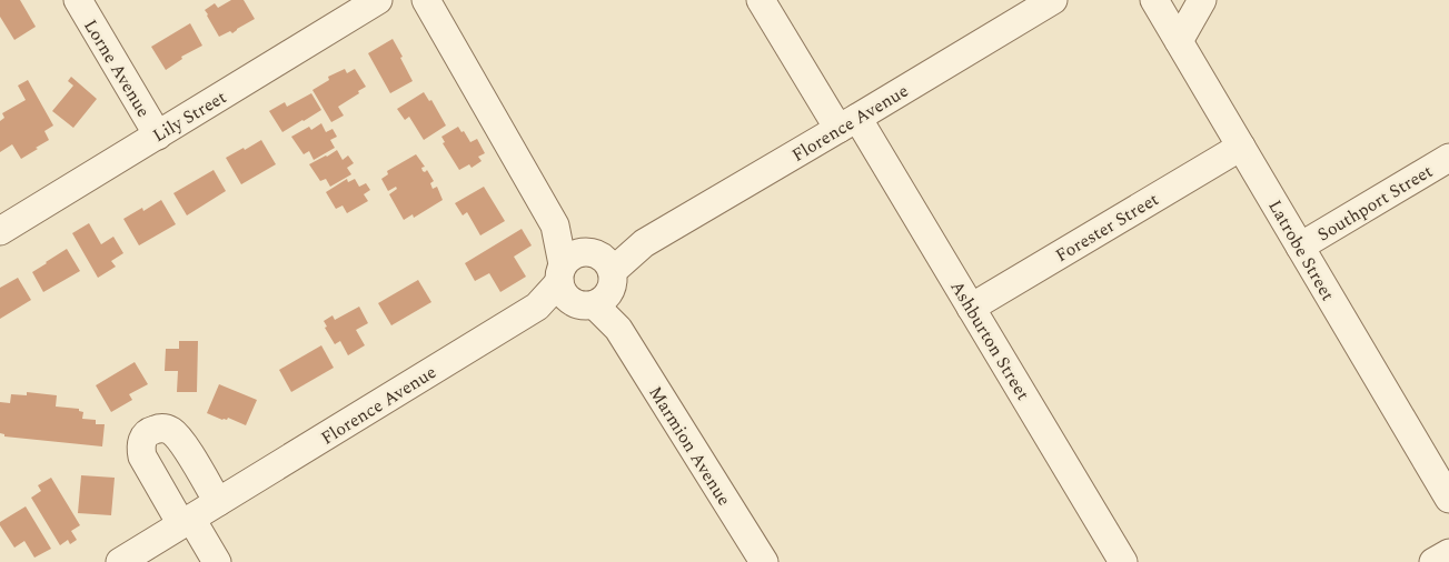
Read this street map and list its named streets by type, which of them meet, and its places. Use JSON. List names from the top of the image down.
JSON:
{
  "streets": {
    "street": [
      "Lorne Avenue",
      "Lily Street",
      "Florence Avenue",
      "Southport Street",
      "Forester Street",
      "Latrobe Street",
      "Ashburton Street",
      "Marmion Avenue"
    ]
  },
  "crossings": [
    ["Lorne Avenue", "Lily Street"],
    ["Florence Avenue", "Ashburton Street"],
    ["Florence Avenue", "Marmion Avenue"],
    ["Southport Street", "Latrobe Street"],
    ["Forester Street", "Latrobe Street"],
    ["Forester Street", "Ashburton Street"]
  ]
}
